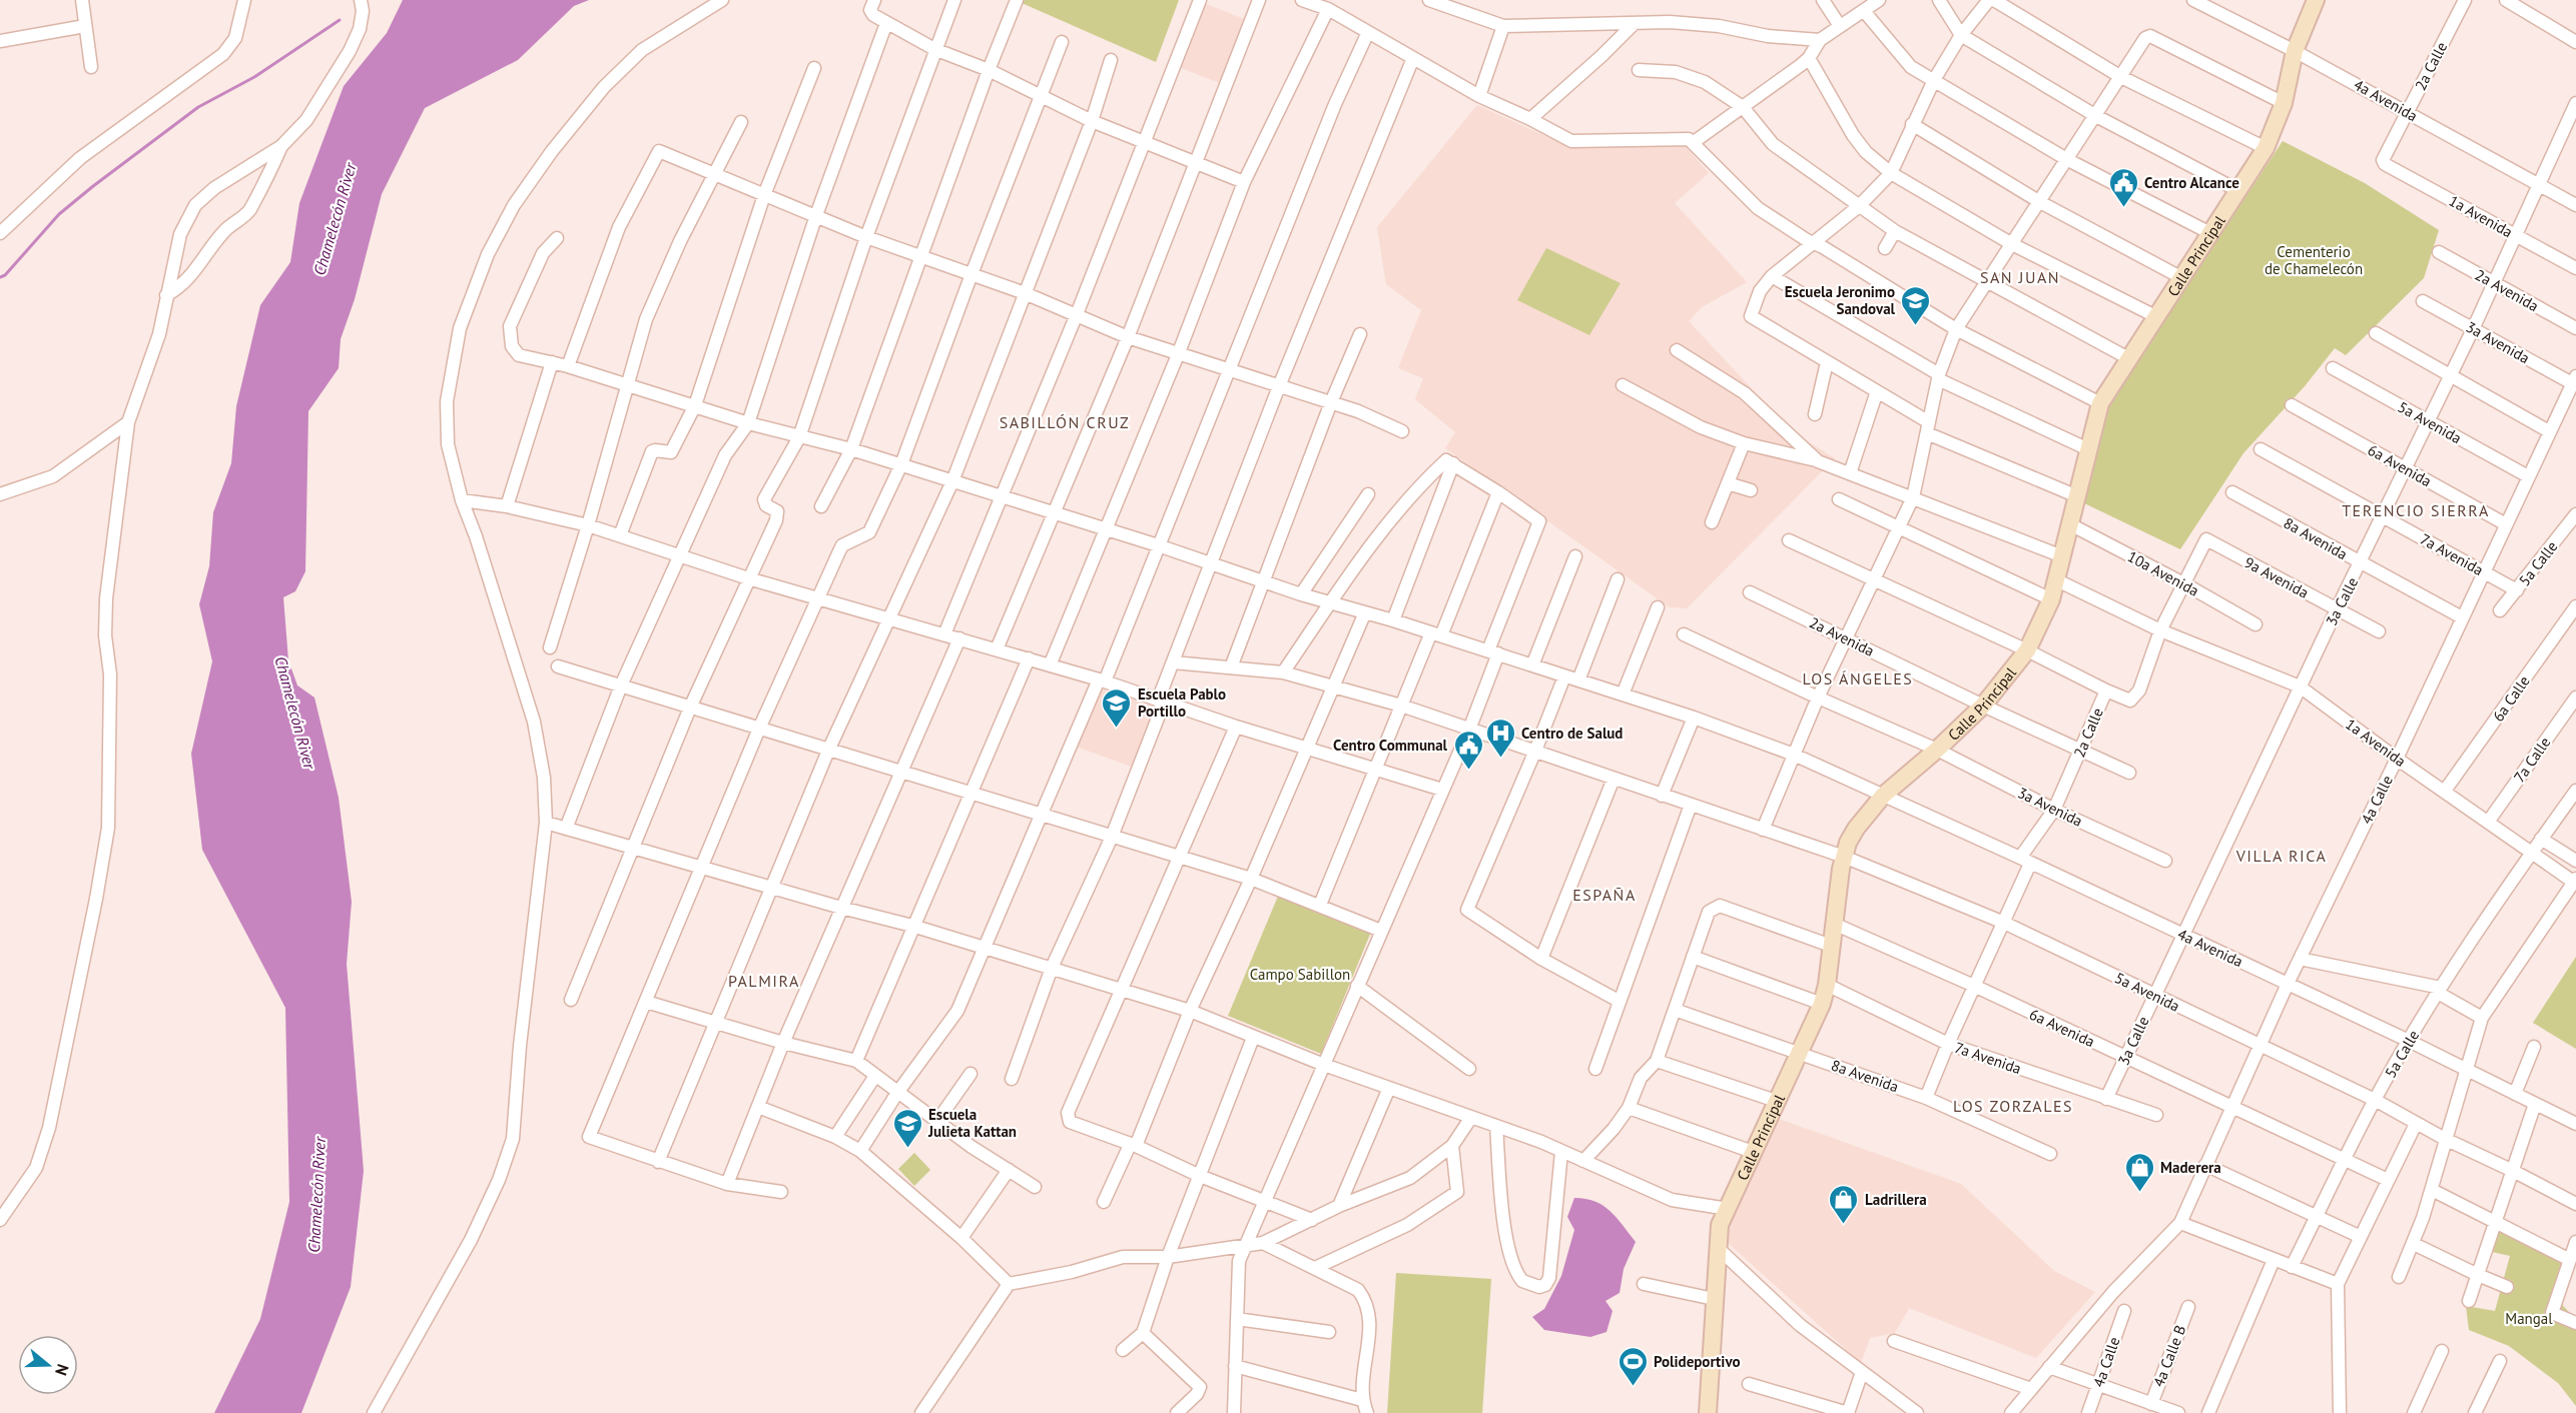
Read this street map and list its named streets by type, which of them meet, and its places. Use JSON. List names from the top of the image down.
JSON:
{
  "streets": {
    "street": [
      "2a Calle",
      "4a Avenida",
      "1a Avenida",
      "Calle Principal",
      "2a Avenida",
      "3a Avenida",
      "5a Avenida",
      "6a Avenida",
      "8a Avenida",
      "7a Avenida",
      "5a Calle",
      "10a Avenida",
      "9a Avenida",
      "3a Calle",
      "6a Calle",
      "7a Calle",
      "4a Calle",
      "4a Calle B"
    ]
  },
  "crossings": [
    ["2a Calle", "4a Avenida"],
    ["2a Calle", "1a Avenida"],
    ["2a Calle", "2a Avenida"],
    ["2a Calle", "3a Avenida"],
    ["2a Calle", "5a Avenida"],
    ["2a Calle", "6a Avenida"],
    ["2a Calle", "8a Avenida"],
    ["2a Calle", "7a Avenida"],
    ["2a Calle", "10a Avenida"],
    ["2a Calle", "9a Avenida"],
    ["4a Avenida", "Calle Principal"],
    ["4a Avenida", "5a Calle"],
    ["4a Avenida", "3a Calle"],
    ["4a Avenida", "4a Calle"],
    ["1a Avenida", "Calle Principal"],
    ["1a Avenida", "5a Calle"],
    ["1a Avenida", "3a Calle"],
    ["1a Avenida", "6a Calle"],
    ["1a Avenida", "7a Calle"],
    ["1a Avenida", "4a Calle"],
    ["Calle Principal", "2a Avenida"],
    ["Calle Principal", "3a Avenida"],
    ["Calle Principal", "5a Avenida"],
    ["Calle Principal", "6a Avenida"],
    ["Calle Principal", "8a Avenida"],
    ["Calle Principal", "7a Avenida"],
    ["Calle Principal", "10a Avenida"],
    ["2a Avenida", "3a Calle"],
    ["3a Avenida", "3a Calle"],
    ["3a Avenida", "4a Calle"],
    ["5a Avenida", "5a Calle"],
    ["5a Avenida", "3a Calle"],
    ["5a Avenida", "4a Calle"],
    ["6a Avenida", "5a Calle"],
    ["6a Avenida", "3a Calle"],
    ["6a Avenida", "4a Calle"],
    ["8a Avenida", "3a Calle"],
    ["8a Avenida", "4a Calle"],
    ["7a Avenida", "5a Calle"],
    ["7a Avenida", "3a Calle"],
    ["7a Avenida", "4a Calle"],
    ["9a Avenida", "3a Calle"]
  ],
  "districts": [
    "SAN JUAN",
    "SABILLÓN CRUZ",
    "TERENCIO SIERRA",
    "LOS ÁNGELES",
    "VILLA RICA",
    "ESPAÑA",
    "PALMIRA",
    "LOS ZORZALES"
  ],
  "water": ["Chamelecón River"],
  "parks": ["Cementerio de Chamelecón", "Campo Sabillon", "Mangal"],
  "places": {
    "public building": ["Centro Alcance", "Centro Communal"],
    "school or university": ["Escuela Jeronimo Sandoval", "Escuela Pablo Portillo", "Escuela Julieta Kattan"],
    "hospital": ["Centro de Salud"],
    "shop": ["Maderera", "Ladrillera"],
    "sports": ["Polideportivo"]
  },
  "north": "right"
}
